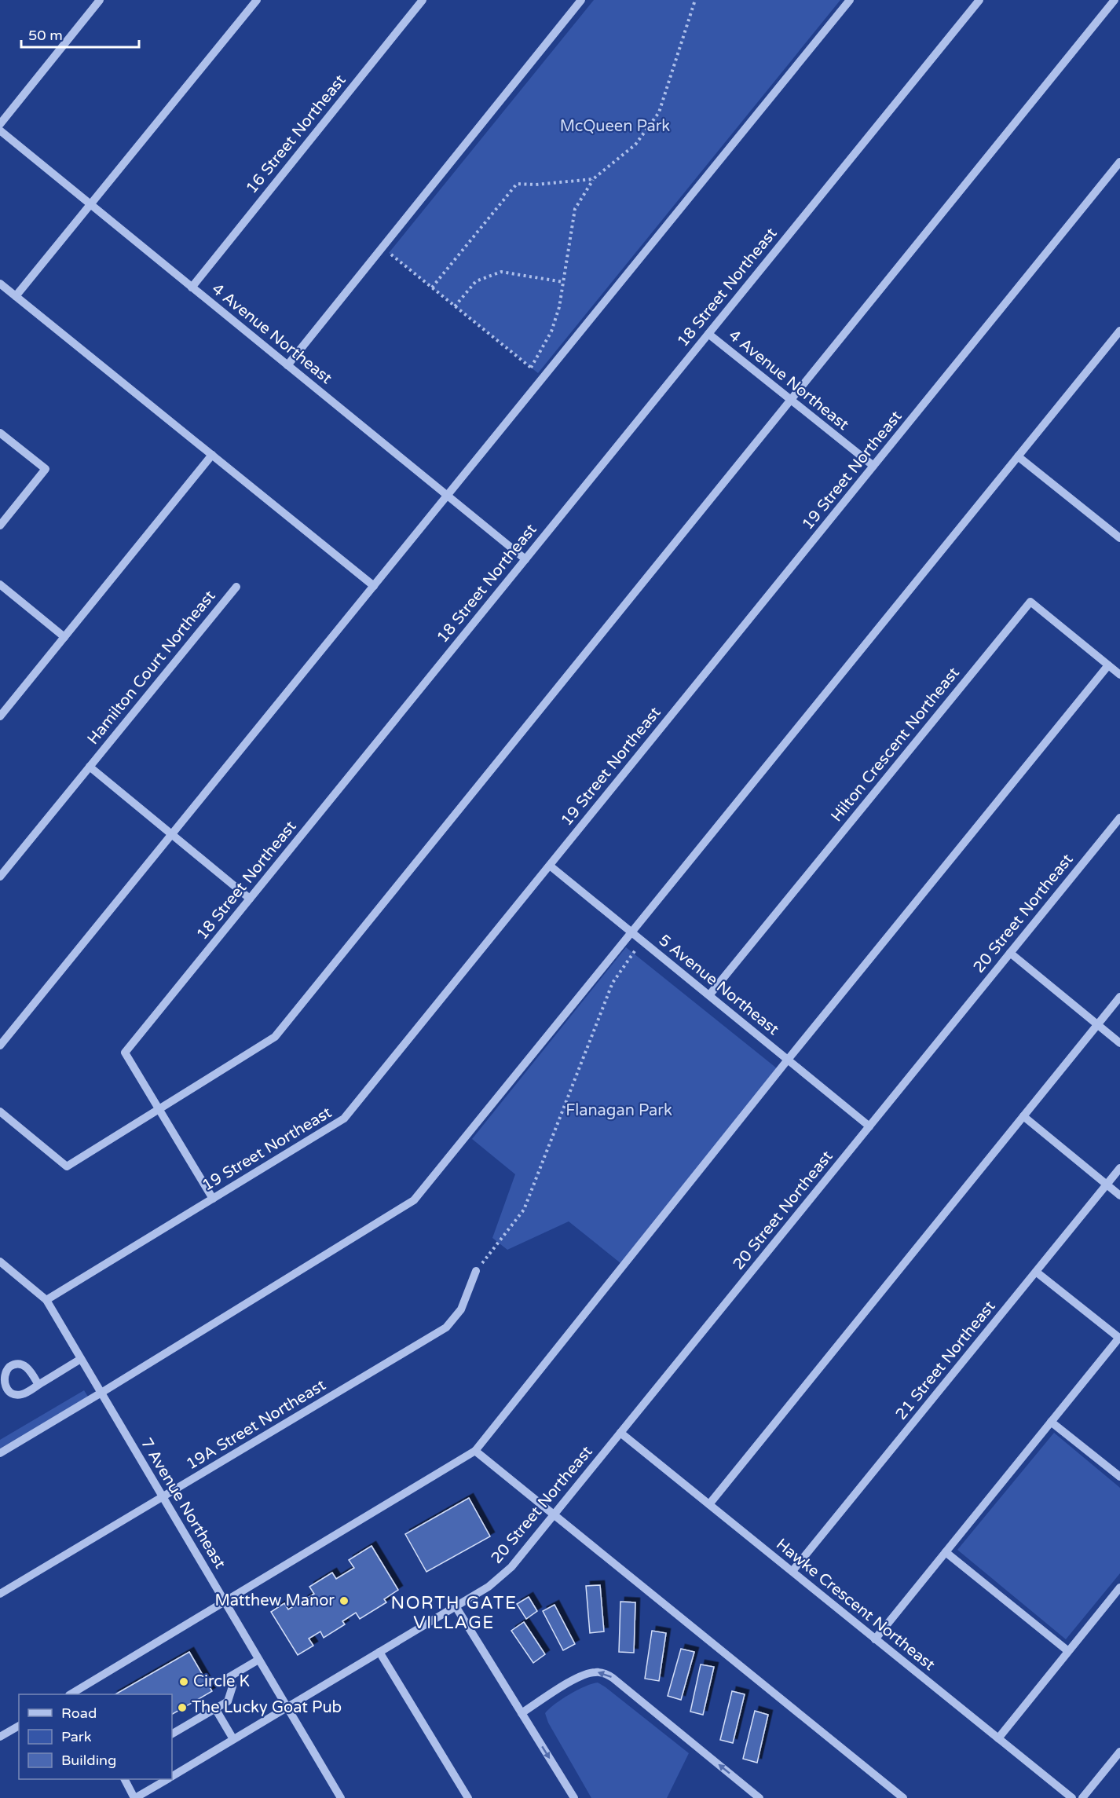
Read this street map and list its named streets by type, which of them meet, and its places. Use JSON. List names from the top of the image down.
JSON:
{
  "streets": {
    "street": [
      "16 Street Northeast",
      "18 Street Northeast",
      "4 Avenue Northeast",
      "19 Street Northeast",
      "Hamilton Court Northeast",
      "Hilton Crescent Northeast",
      "20 Street Northeast",
      "5 Avenue Northeast",
      "21 Street Northeast",
      "19A Street Northeast",
      "7 Avenue Northeast",
      "Hawke Crescent Northeast"
    ]
  },
  "crossings": [
    ["16 Street Northeast", "4 Avenue Northeast"],
    ["18 Street Northeast", "4 Avenue Northeast"],
    ["18 Street Northeast", "19 Street Northeast"],
    ["18 Street Northeast", "Hamilton Court Northeast"],
    ["4 Avenue Northeast", "19 Street Northeast"],
    ["19 Street Northeast", "5 Avenue Northeast"],
    ["19 Street Northeast", "7 Avenue Northeast"],
    ["Hilton Crescent Northeast", "5 Avenue Northeast"],
    ["20 Street Northeast", "5 Avenue Northeast"],
    ["20 Street Northeast", "7 Avenue Northeast"],
    ["20 Street Northeast", "Hawke Crescent Northeast"],
    ["21 Street Northeast", "Hawke Crescent Northeast"],
    ["19A Street Northeast", "7 Avenue Northeast"]
  ],
  "districts": ["NORTH GATE VILLAGE"],
  "parks": ["McQueen Park", "Flanagan Park"],
  "places": ["Matthew Manor", "Circle K", "The Lucky Goat Pub"],
  "legend": ["Road", "Park", "Building"],
  "scale_bar": "50 m"
}
